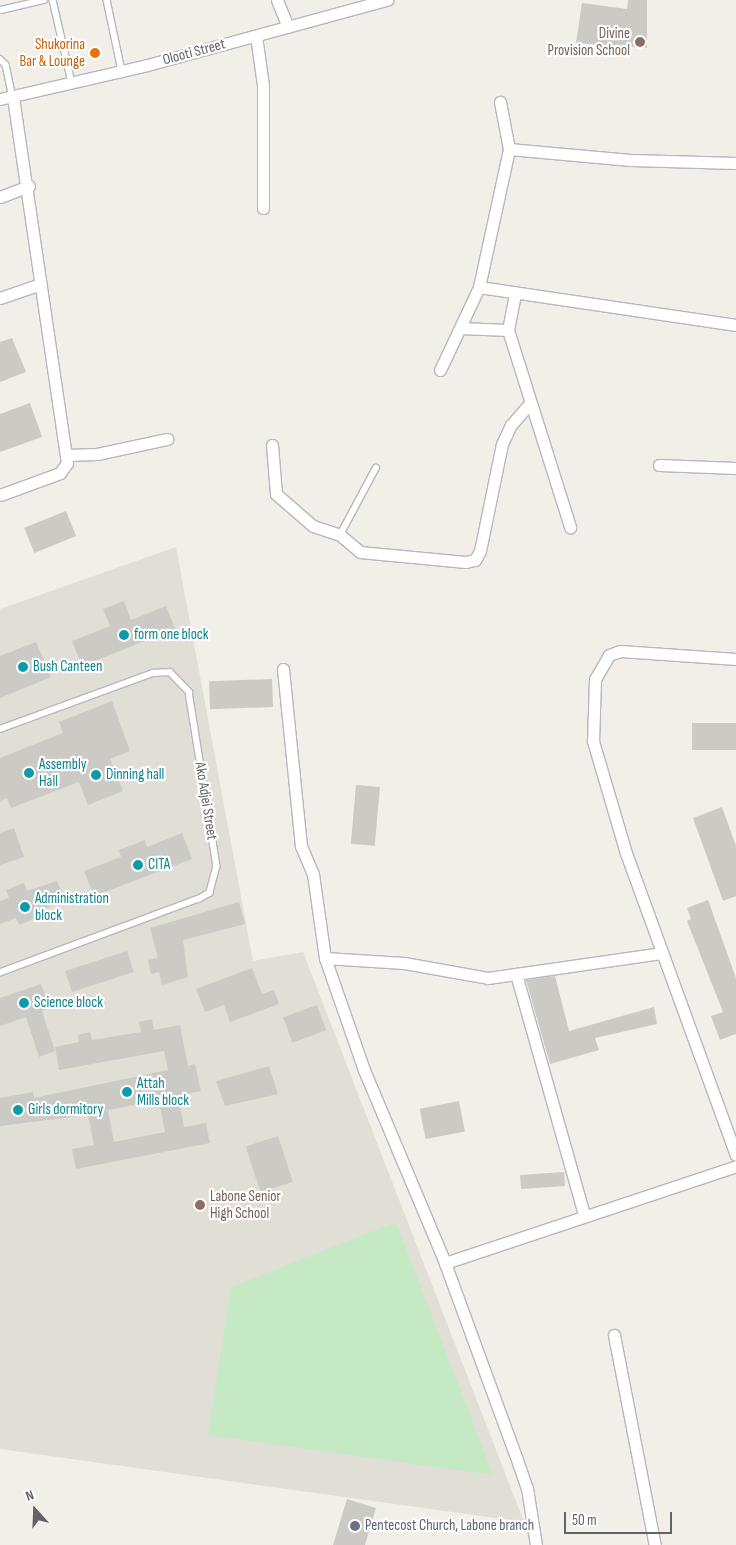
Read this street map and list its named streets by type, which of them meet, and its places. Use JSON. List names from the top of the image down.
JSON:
{
  "streets": {
    "street": ["Olooti Street"],
    "lane": ["Ako Adjei Street"]
  },
  "places": [
    "Divine Provision School",
    "Shukorina Bar & Lounge",
    "form one block",
    "Bush Canteen",
    "Assembly Hall",
    "Dinning hall",
    "CITA",
    "Administration block",
    "Science block",
    "Attah Mills block",
    "Girls dormitory",
    "Labone Senior High School",
    "Pentecost Church, Labone branch"
  ],
  "scale_bar": "50 m",
  "north": "top"
}
